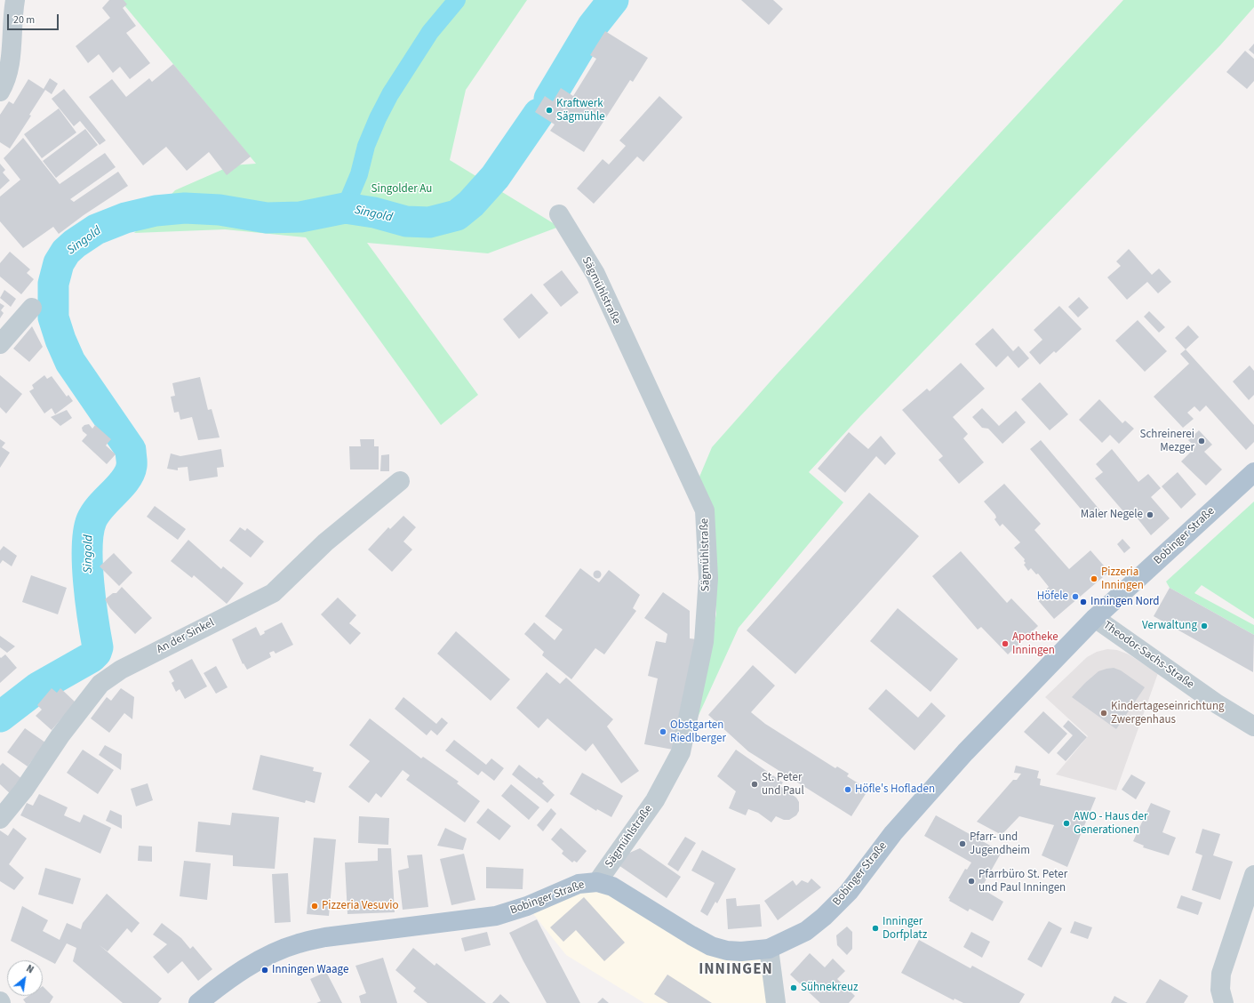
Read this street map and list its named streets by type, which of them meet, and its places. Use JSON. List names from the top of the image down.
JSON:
{
  "streets": {
    "main road": ["Bobinger Straße"],
    "street": ["Sägmühlstraße", "An der Sinkel", "Theodor-Sachs-Straße"]
  },
  "crossings": [
    ["Sägmühlstraße", "Bobinger Straße"],
    ["Bobinger Straße", "Theodor-Sachs-Straße"]
  ],
  "districts": ["INNINGEN"],
  "water": ["Singold"],
  "parks": ["Singolder Au"],
  "places": [
    "Kraftwerk Sägmühle",
    "Schreinerei Mezger",
    "Maler Negele",
    "Pizzeria Inningen",
    "Höfele",
    "Inningen Nord",
    "Verwaltung",
    "Apotheke Inningen",
    "Kindertageseinrichtung Zwergenhaus",
    "Obstgarten Riedlberger",
    "St. Peter und Paul",
    "Höfle's Hofladen",
    "AWO - Haus der Generationen",
    "Pfarr- und Jugendheim",
    "Pfarrbüro St. Peter und Paul Inningen",
    "Pizzeria Vesuvio",
    "Inninger Dorfplatz",
    "Inningen Waage",
    "Sühnekreuz"
  ],
  "scale_bar": "20 m",
  "north": "top right"
}
